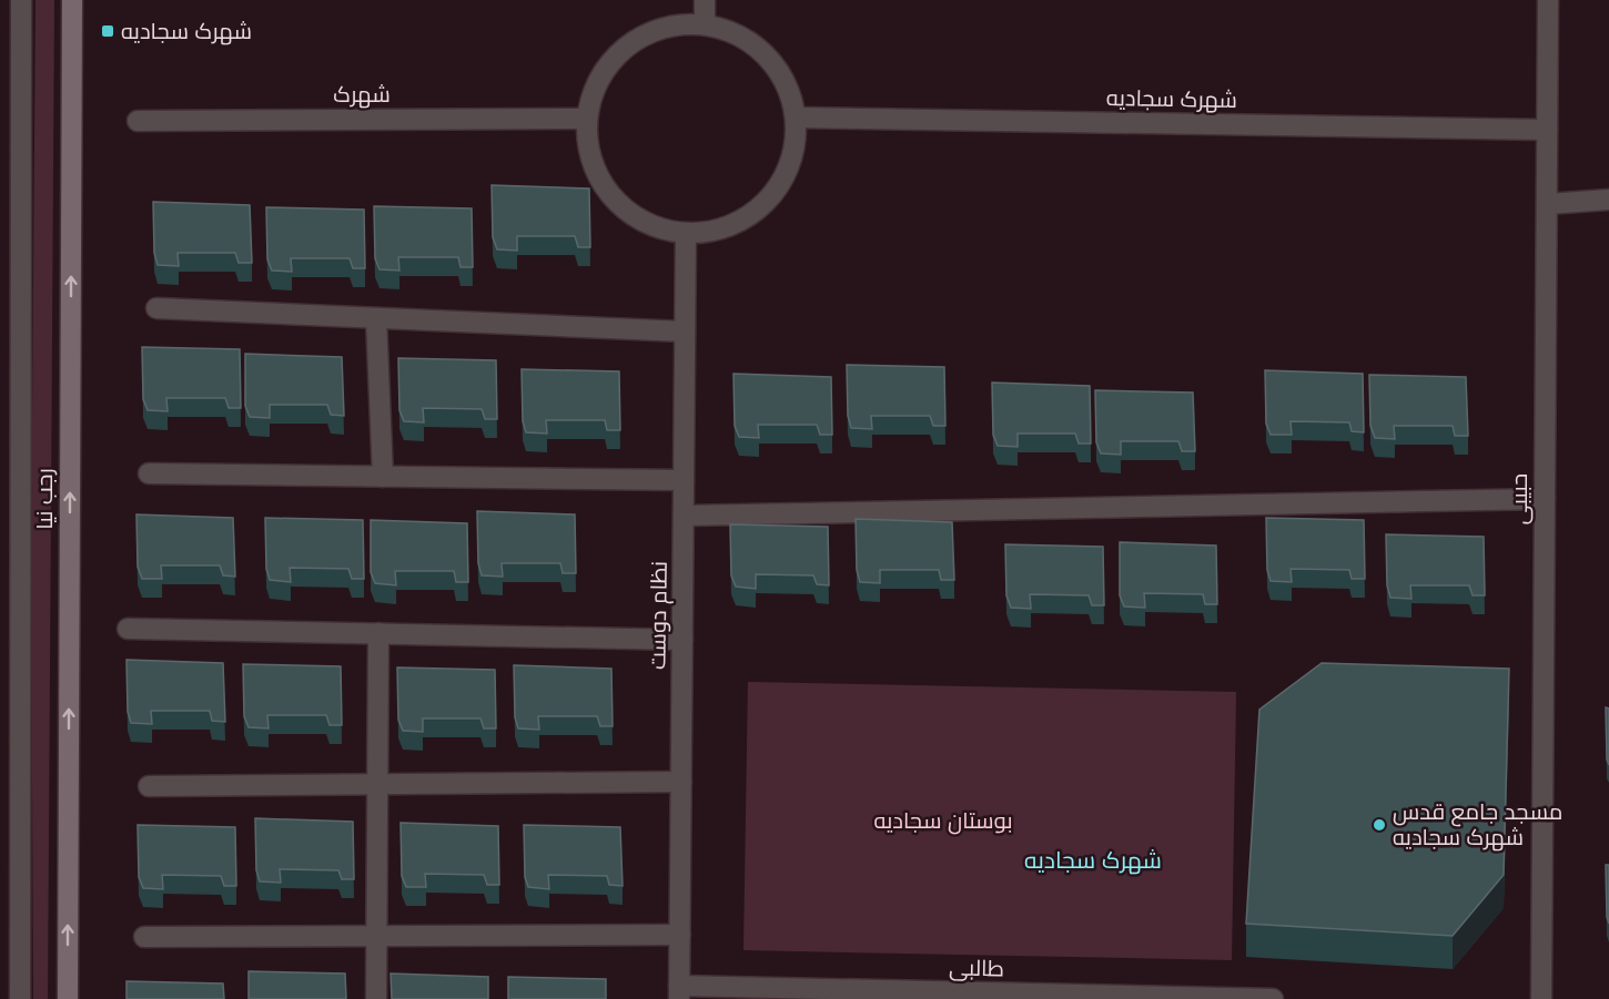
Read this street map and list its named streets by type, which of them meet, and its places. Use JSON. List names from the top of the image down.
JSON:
{
  "streets": {
    "main road": ["رجب نیا"],
    "street": [
      "شهرک",
      "شهرک سجادیه",
      "حبیبی",
      "نظام دوست",
      "طالبی"
    ]
  },
  "crossings": [
    ["شهرک", "شهرک سجادیه"],
    ["شهرک", "نظام دوست"],
    ["شهرک سجادیه", "حبیبی"],
    ["شهرک سجادیه", "نظام دوست"],
    ["نظام دوست", "طالبی"]
  ],
  "one_way": ["رجب نیا"],
  "districts": ["شهرک سجادیه"],
  "parks": ["بوستان سجادیه"],
  "places": {
    "transit": ["شهرک سجادیه"],
    "other": ["مسجد جامع قدس شهرک سجادیه"]
  }
}
